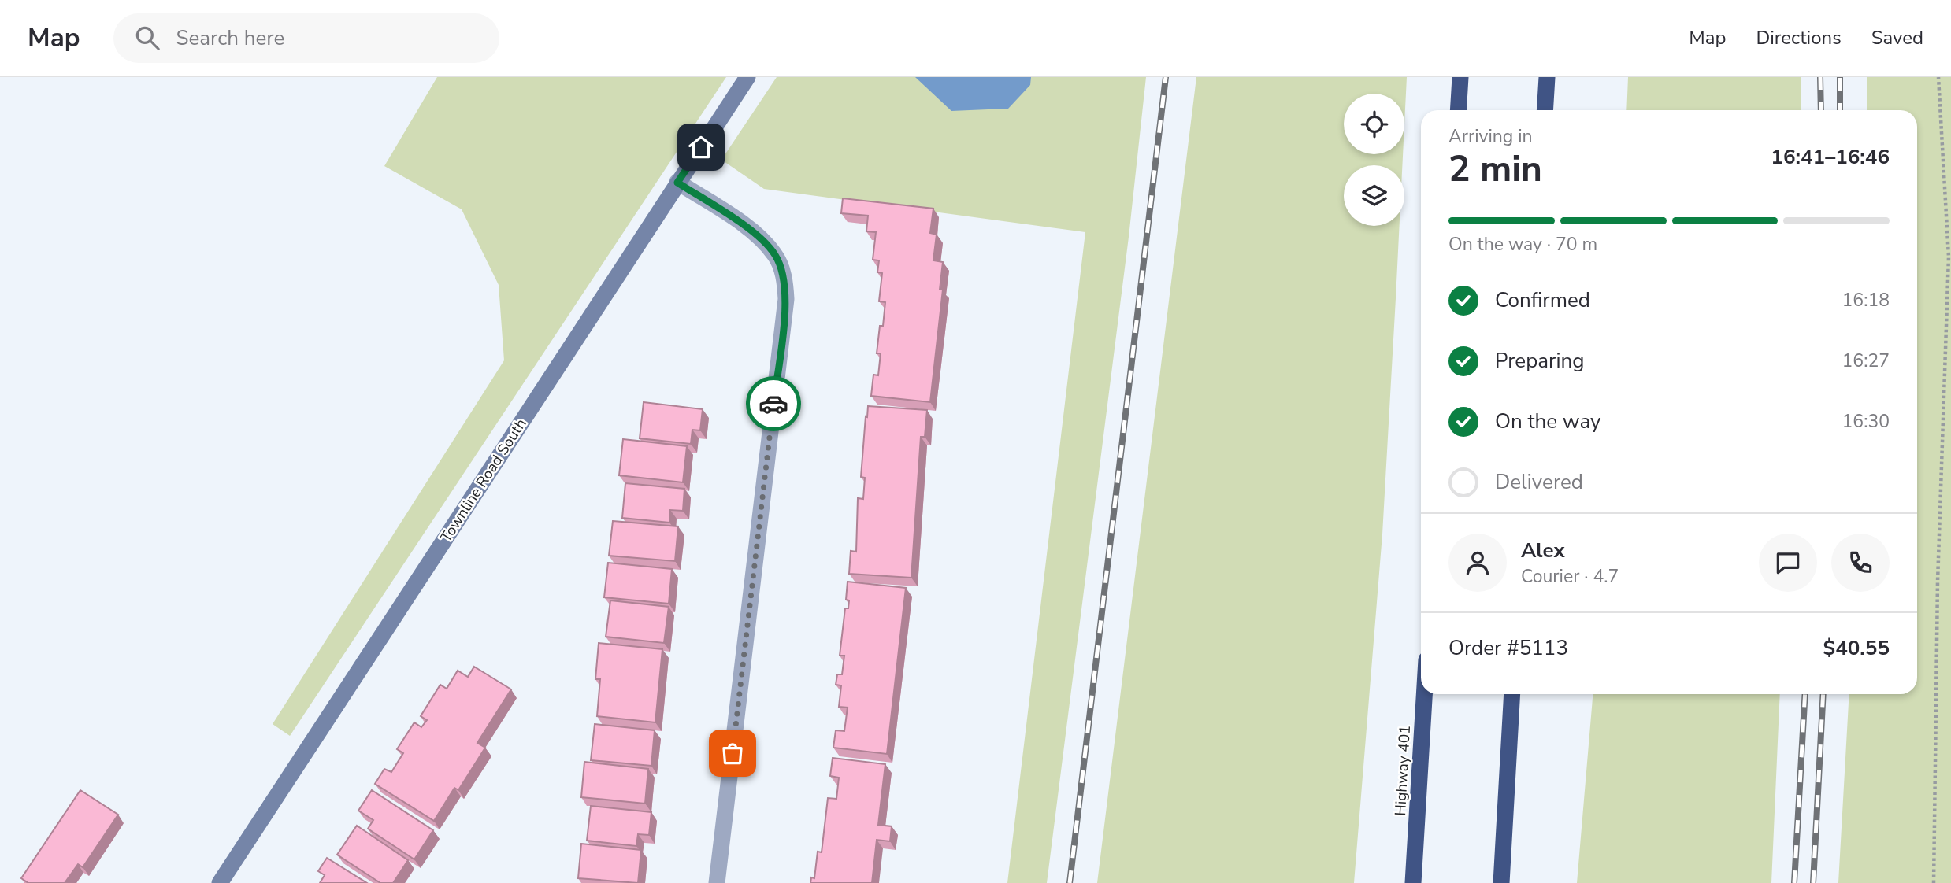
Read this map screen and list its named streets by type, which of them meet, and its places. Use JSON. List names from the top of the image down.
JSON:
{
  "streets": {
    "highway": ["Highway 401"],
    "street": ["Townline Road South"]
  },
  "page": {
    "header": "Map",
    "search": "Search here",
    "nav": ["Map", "Directions", "Saved"],
    "heading": ["2 min", "Arriving in", "16:41–16:46"],
    "panel": [
      "Alex",
      "Courier · 4.7",
      "Order #5113",
      "$40.55"
    ],
    "bar": "On the way · 70 m",
    "list": [
      ["Confirmed", "16:18"],
      ["Preparing", "16:27"],
      ["On the way", "16:30"],
      "Delivered"
    ]
  }
}
